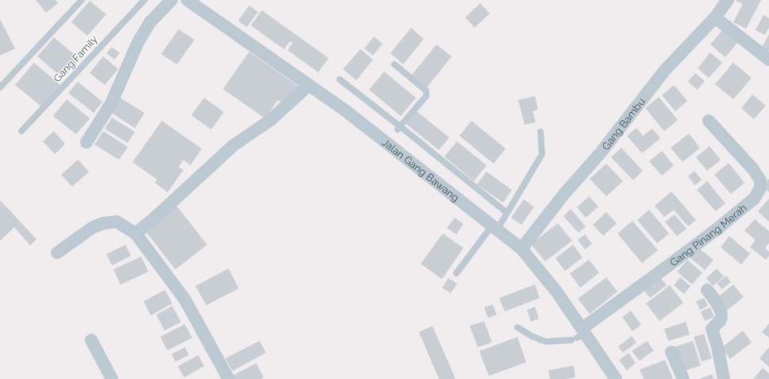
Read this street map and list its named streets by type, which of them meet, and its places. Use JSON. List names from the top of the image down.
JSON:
{
  "streets": {
    "street": ["Gang Bambu", "Jalan Gang Bawang", "Gang Pinang Merah"],
    "lane": ["Gang Family"]
  },
  "crossings": [
    ["Gang Bambu", "Jalan Gang Bawang"],
    ["Jalan Gang Bawang", "Gang Pinang Merah"]
  ]
}
